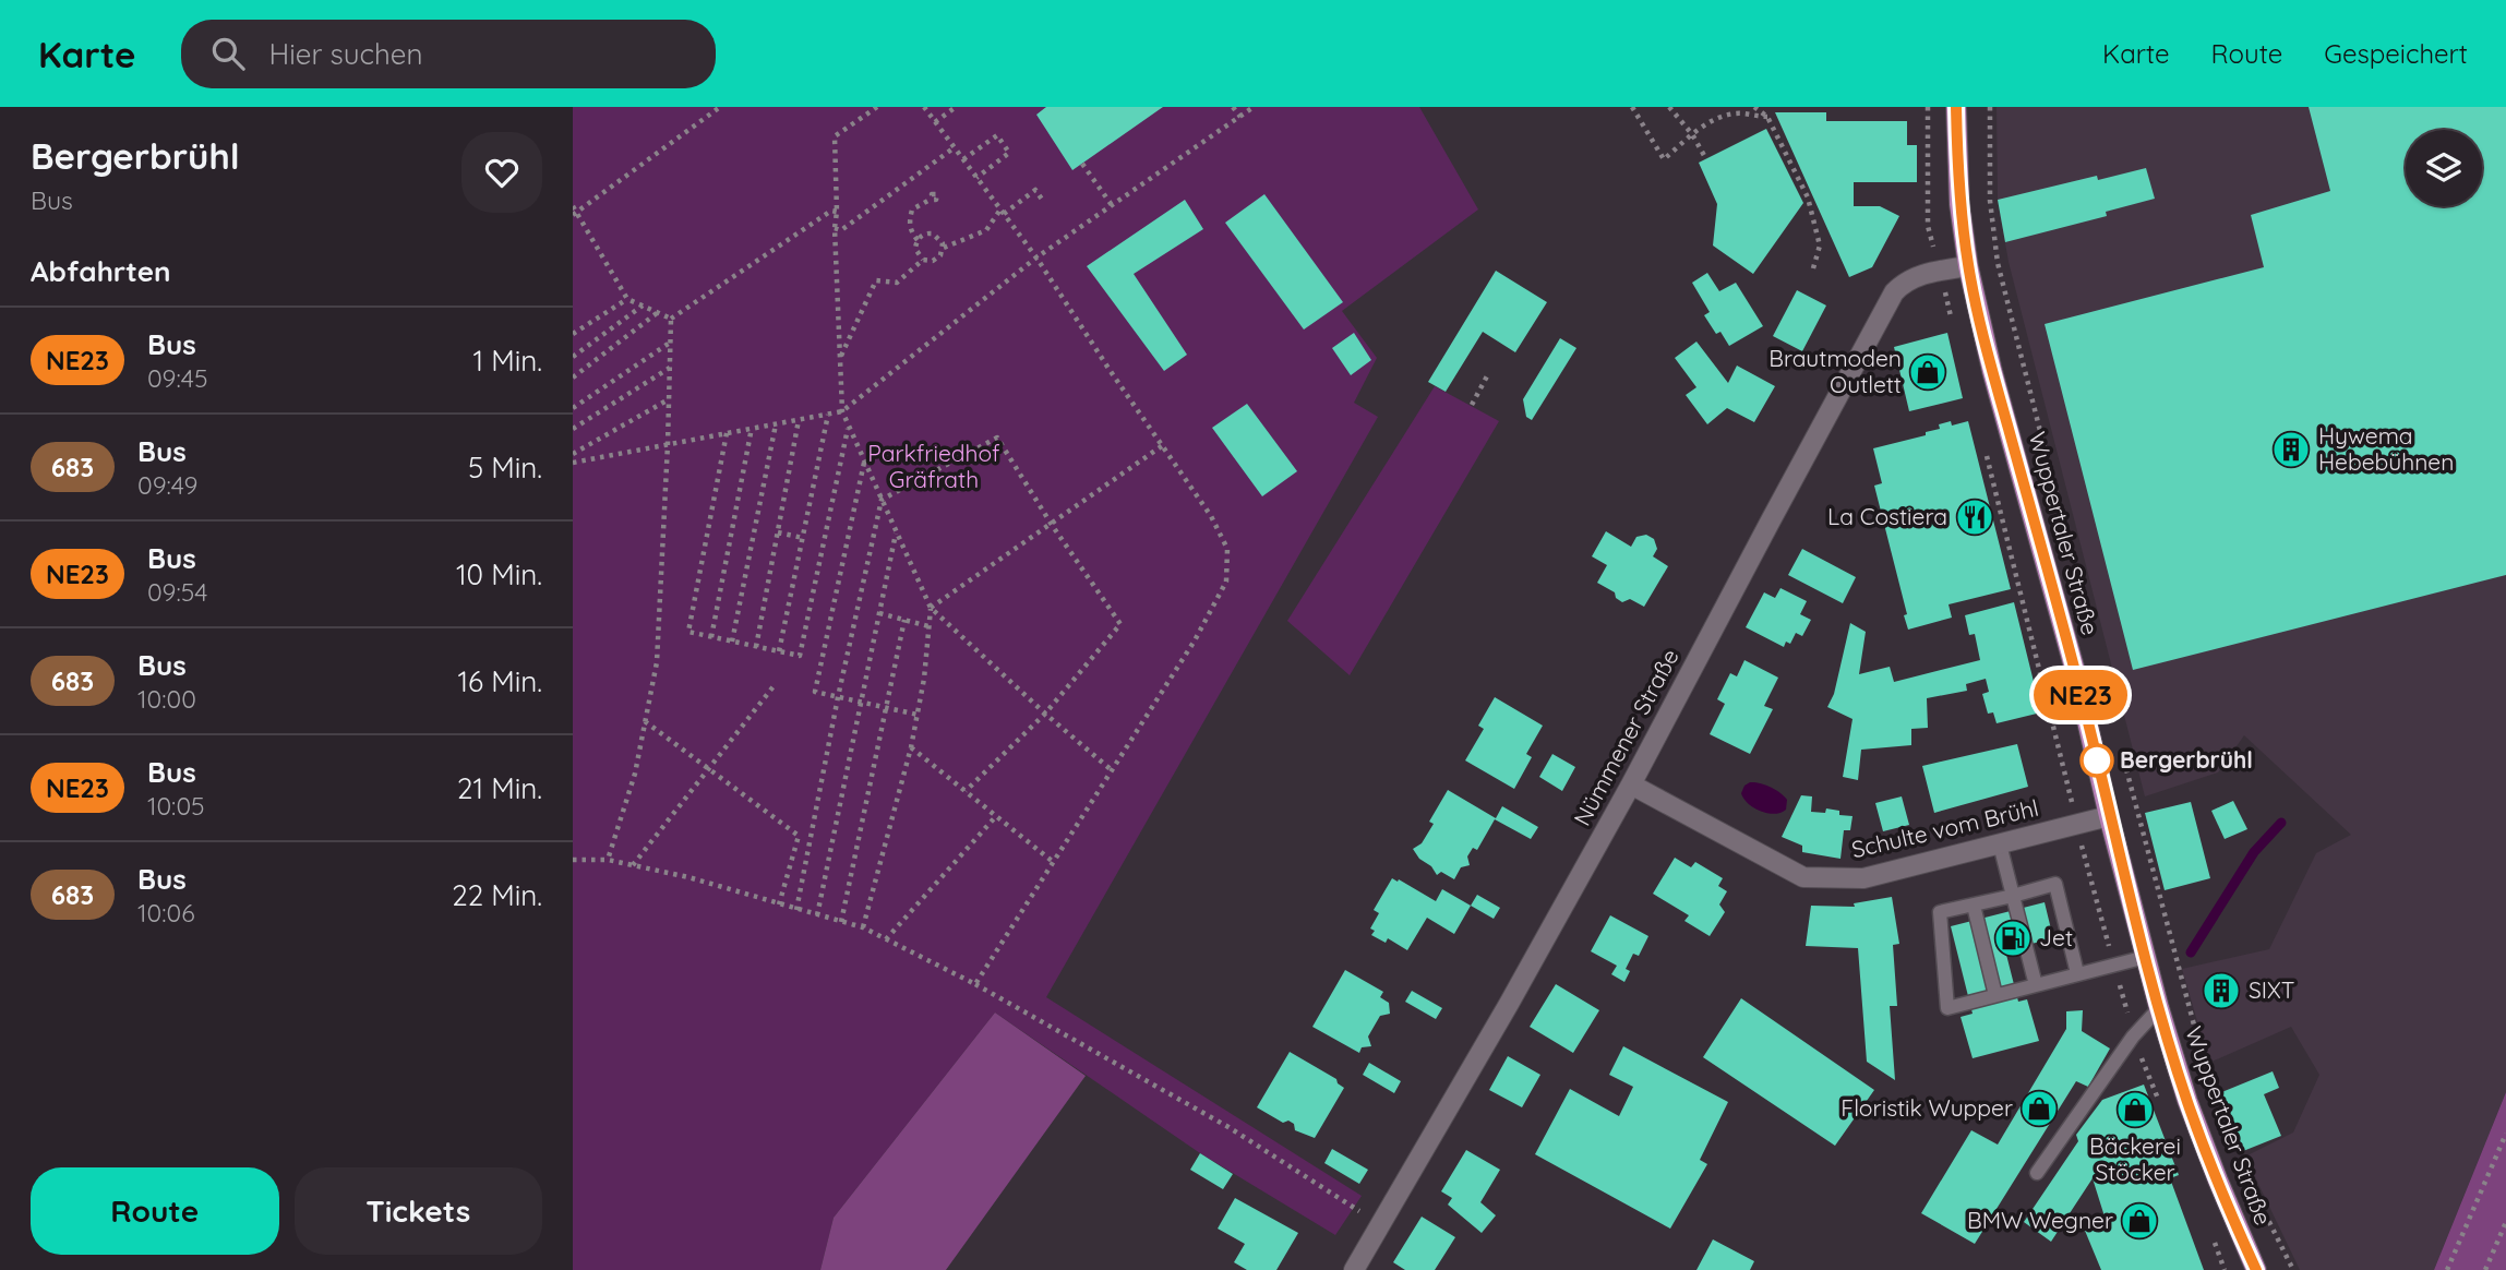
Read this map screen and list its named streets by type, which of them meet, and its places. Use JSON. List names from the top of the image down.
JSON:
{
  "streets": {
    "main road": ["Wuppertaler Straße"],
    "street": ["Nümmener Straße", "Schulte vom Brühl"]
  },
  "crossings": [
    ["Wuppertaler Straße", "Nümmener Straße"],
    ["Wuppertaler Straße", "Schulte vom Brühl"],
    ["Nümmener Straße", "Schulte vom Brühl"]
  ],
  "parks": ["Parkfriedhof Gräfrath"],
  "places": {
    "shop": [
      "Brautmoden Outlett",
      "Floristik Wupper",
      "Bäckerei Stöcker",
      "BMW Wegner"
    ],
    "building": ["Hywema Hebebühnen", "SIXT"],
    "restaurant": ["La Costiera"],
    "other": ["Bergerbrühl"],
    "fuel station": ["Jet"]
  },
  "lines": ["bus line NE23"],
  "page": {
    "header": "Karte",
    "search": "Hier suchen",
    "nav": ["Karte", "Route", "Gespeichert"],
    "heading": [
      ["Bergerbrühl", "Bus"],
      "Abfahrten"
    ],
    "on_map": "NE23",
    "list": [
      {
        "mark": "NE23",
        "name": "Bus",
        "note": "09:45",
        "value": "1 Min."
      },
      {
        "mark": "683",
        "name": "Bus",
        "note": "09:49",
        "value": "5 Min."
      },
      {
        "mark": "NE23",
        "name": "Bus",
        "note": "09:54",
        "value": "10 Min."
      },
      {
        "mark": "683",
        "name": "Bus",
        "note": "10:00",
        "value": "16 Min."
      },
      {
        "mark": "NE23",
        "name": "Bus",
        "note": "10:05",
        "value": "21 Min."
      },
      {
        "mark": "683",
        "name": "Bus",
        "note": "10:06",
        "value": "22 Min."
      }
    ],
    "buttons": ["Route", "Tickets"]
  }
}
